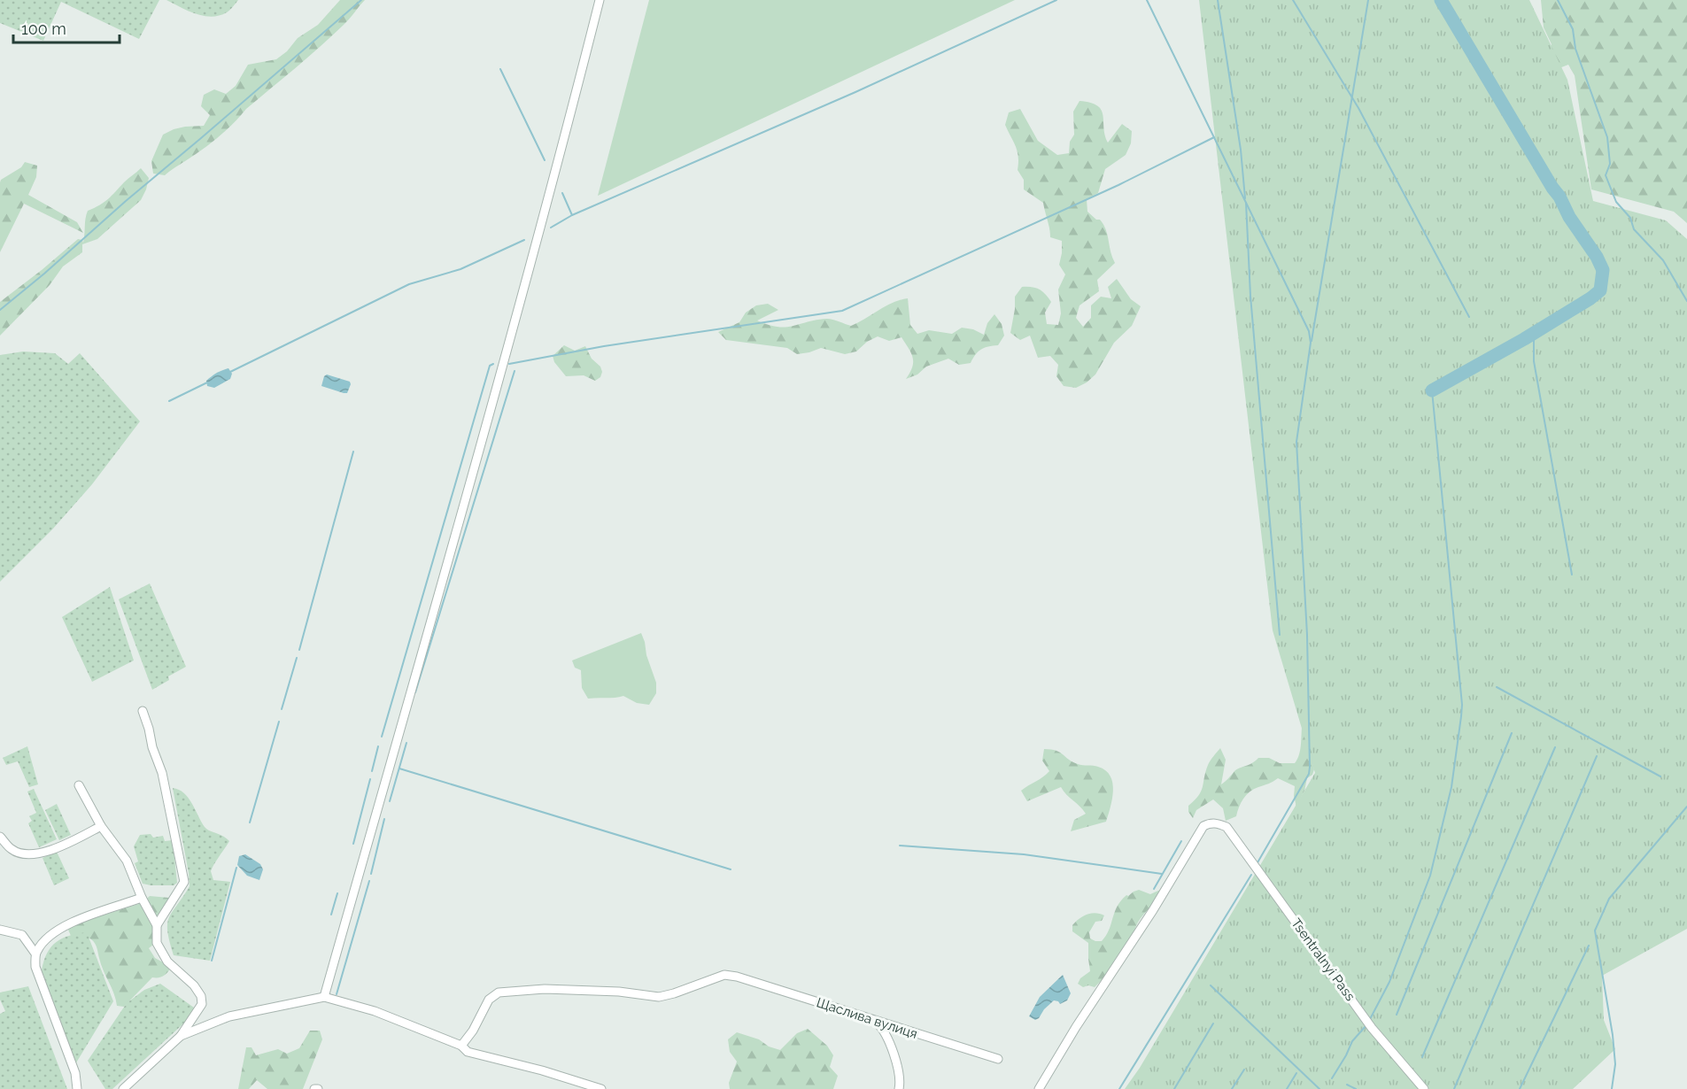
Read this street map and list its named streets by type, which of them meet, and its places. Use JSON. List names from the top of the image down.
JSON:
{
  "streets": {
    "street": ["Tsentralnyi Pass", "Щаслива вулиця"]
  },
  "scale_bar": "100 m"
}
